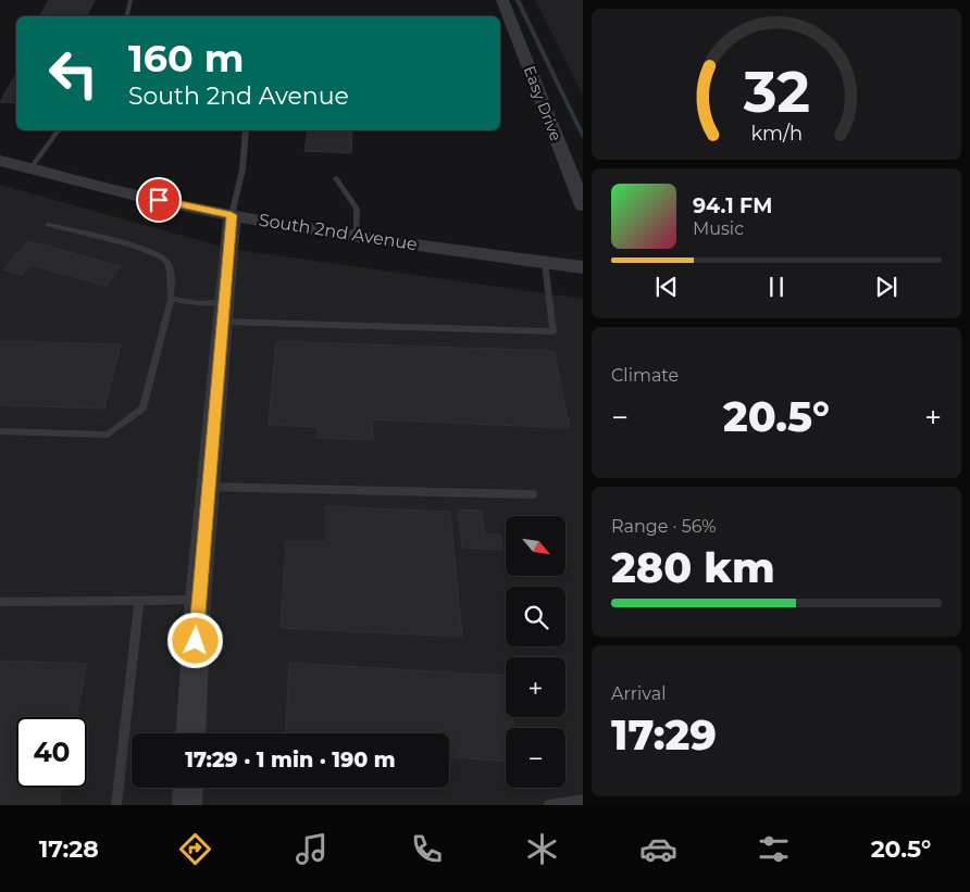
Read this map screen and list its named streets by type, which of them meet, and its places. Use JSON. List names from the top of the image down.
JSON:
{
  "streets": {
    "street": ["Easy Drive", "South 2nd Avenue"]
  },
  "north": "bottom right",
  "page": {
    "turn": ["160 m", "South 2nd Avenue"],
    "song": ["94.1 FM", "Music"],
    "tile": [
      "Climate",
      ["Range · 56%", "280 km"],
      ["Arrival", "17:29"]
    ],
    "heat": ["−", "20.5°", "+"],
    "map_buttons": ["+", "−"],
    "limit": "40",
    "trip": "17:29 · 1 min · 190 m",
    "tabs": ["17:28", "20.5°"],
    "gauge": ["32", "km/h"]
  }
}
